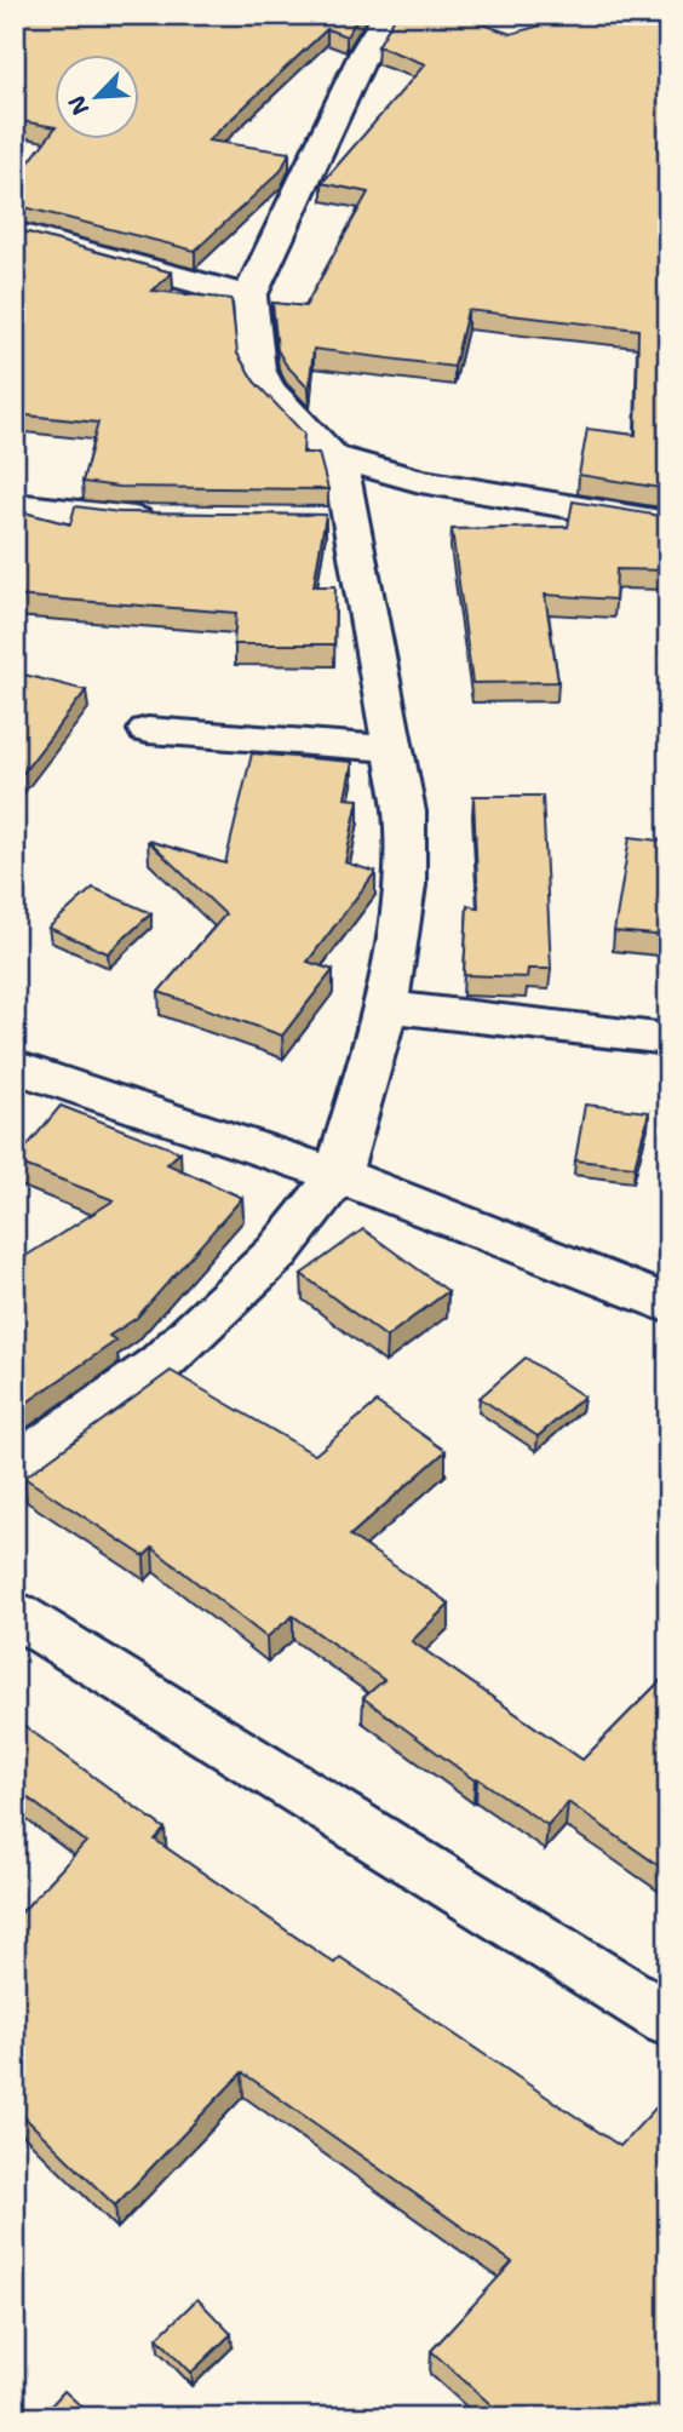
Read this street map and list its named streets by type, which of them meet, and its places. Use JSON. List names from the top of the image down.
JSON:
{
  "north": "bottom left"
}
